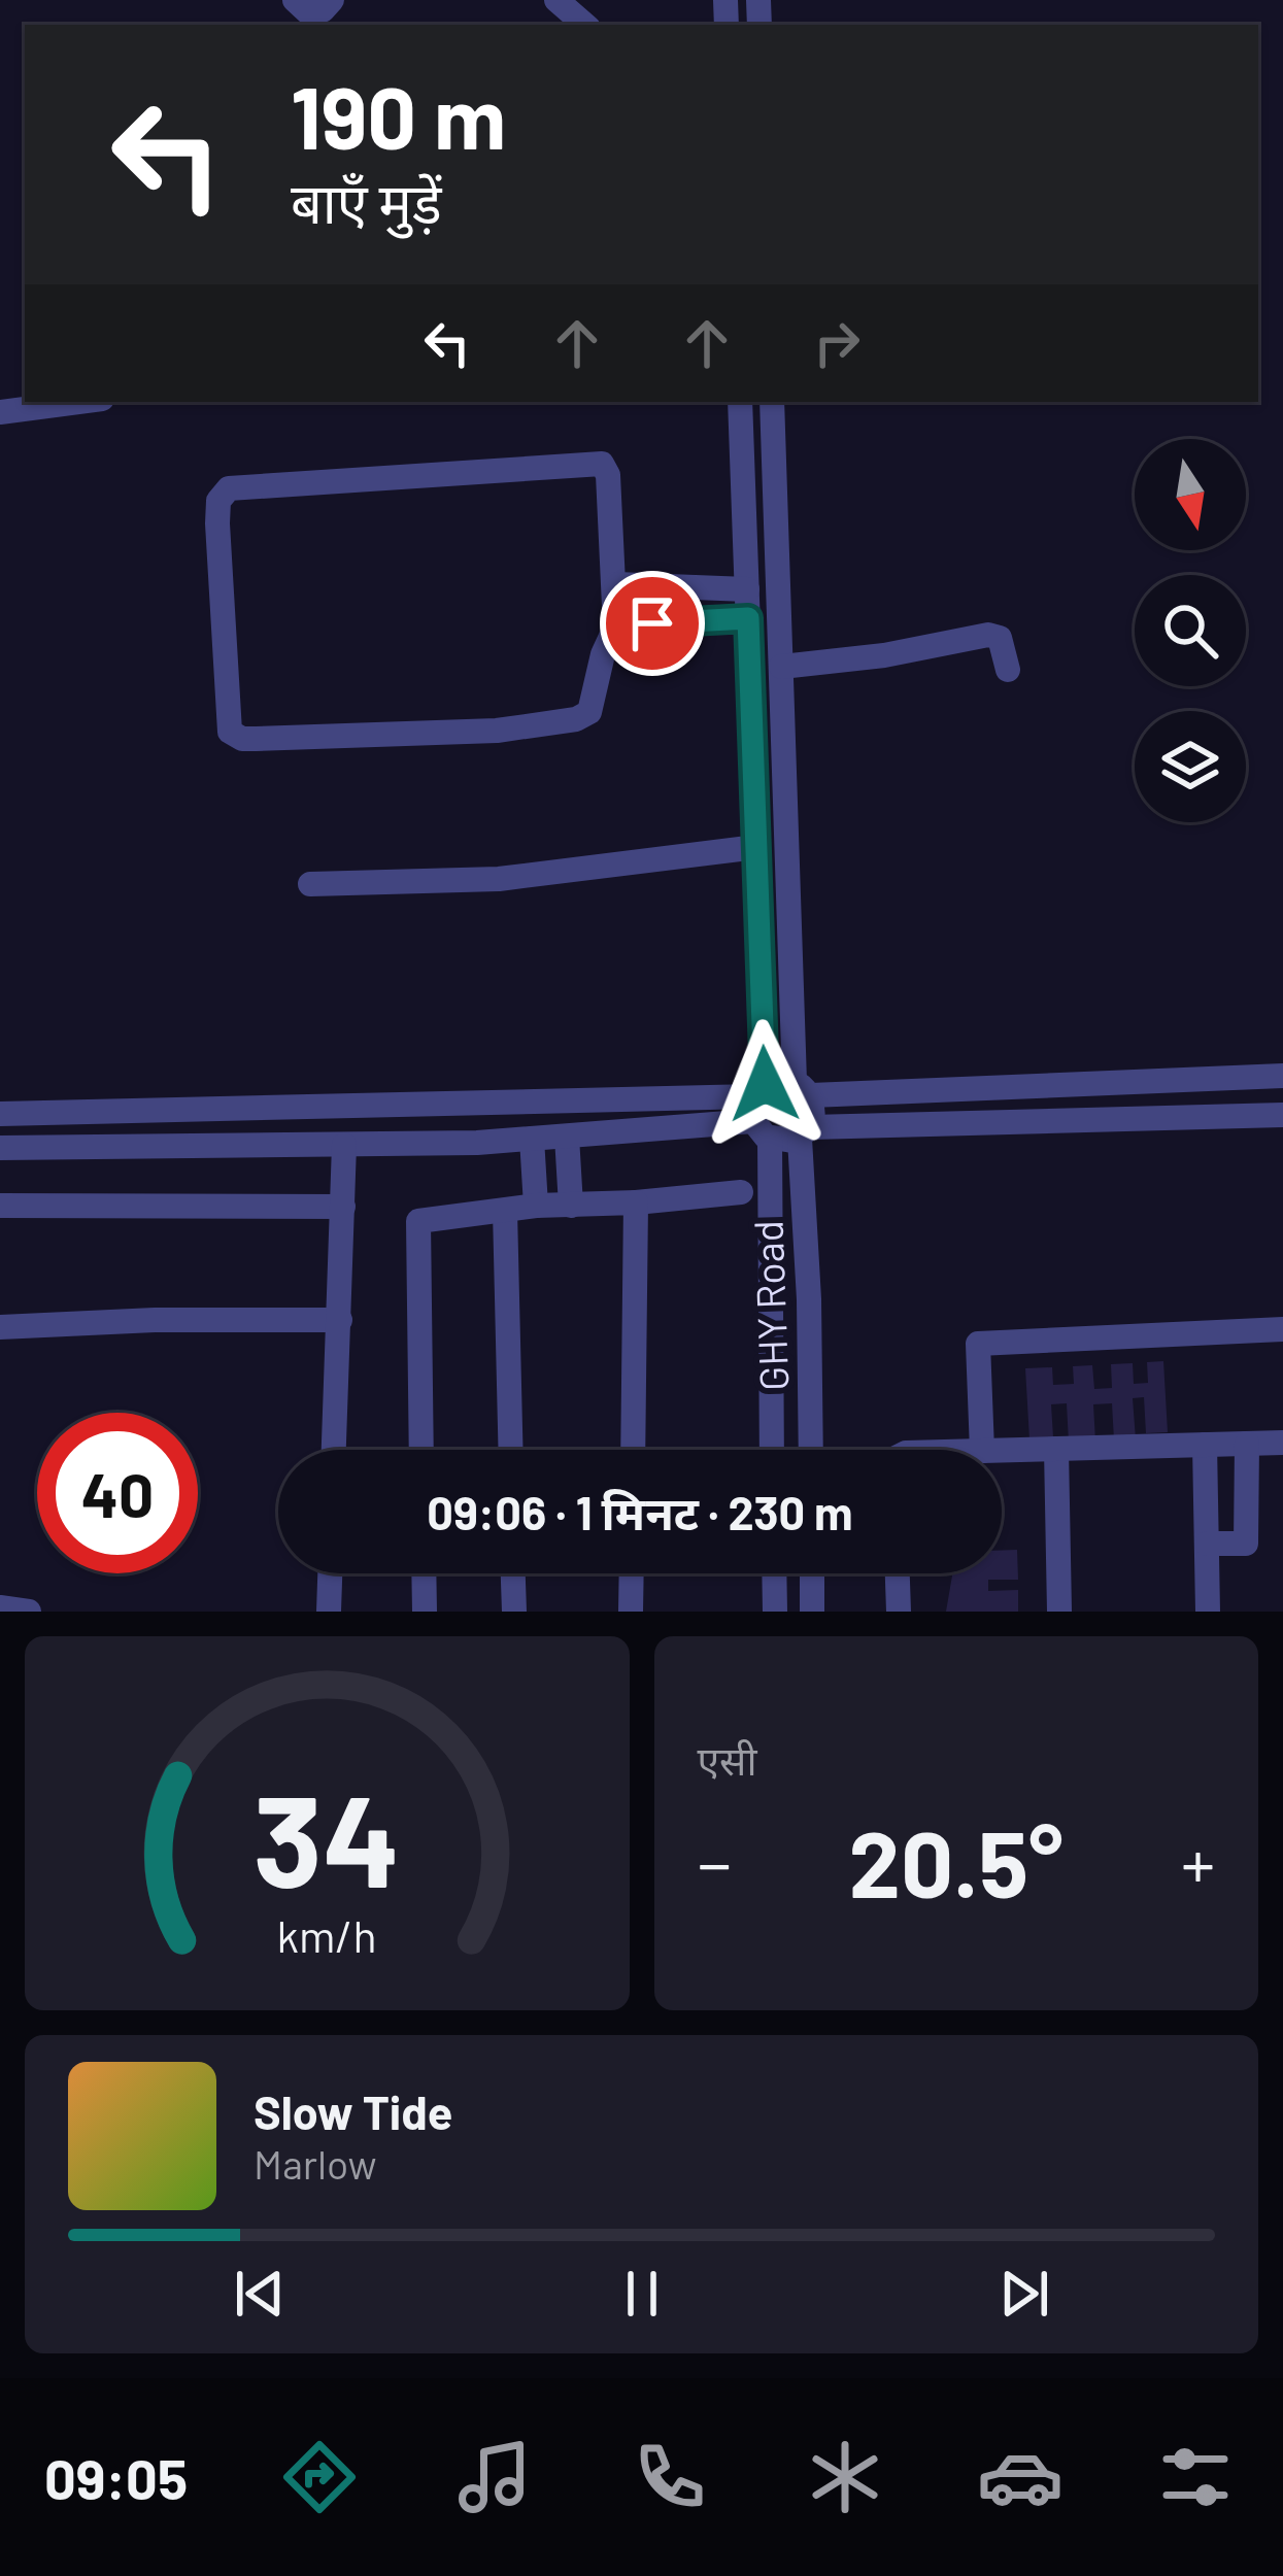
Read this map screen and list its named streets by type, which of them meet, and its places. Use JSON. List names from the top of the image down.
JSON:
{
  "streets": {
    "street": ["GHY Road"]
  },
  "north": "bottom",
  "page": {
    "turn": ["190 m", "बाएँ मुड़ें"],
    "limit": "40",
    "trip": "09:06 · 1 मिनट · 230 m",
    "tile": "एसी",
    "heat": ["−", "20.5°", "+"],
    "song": ["Slow Tide", "Marlow"],
    "tabs": "09:05",
    "gauge": ["34", "km/h"]
  }
}
